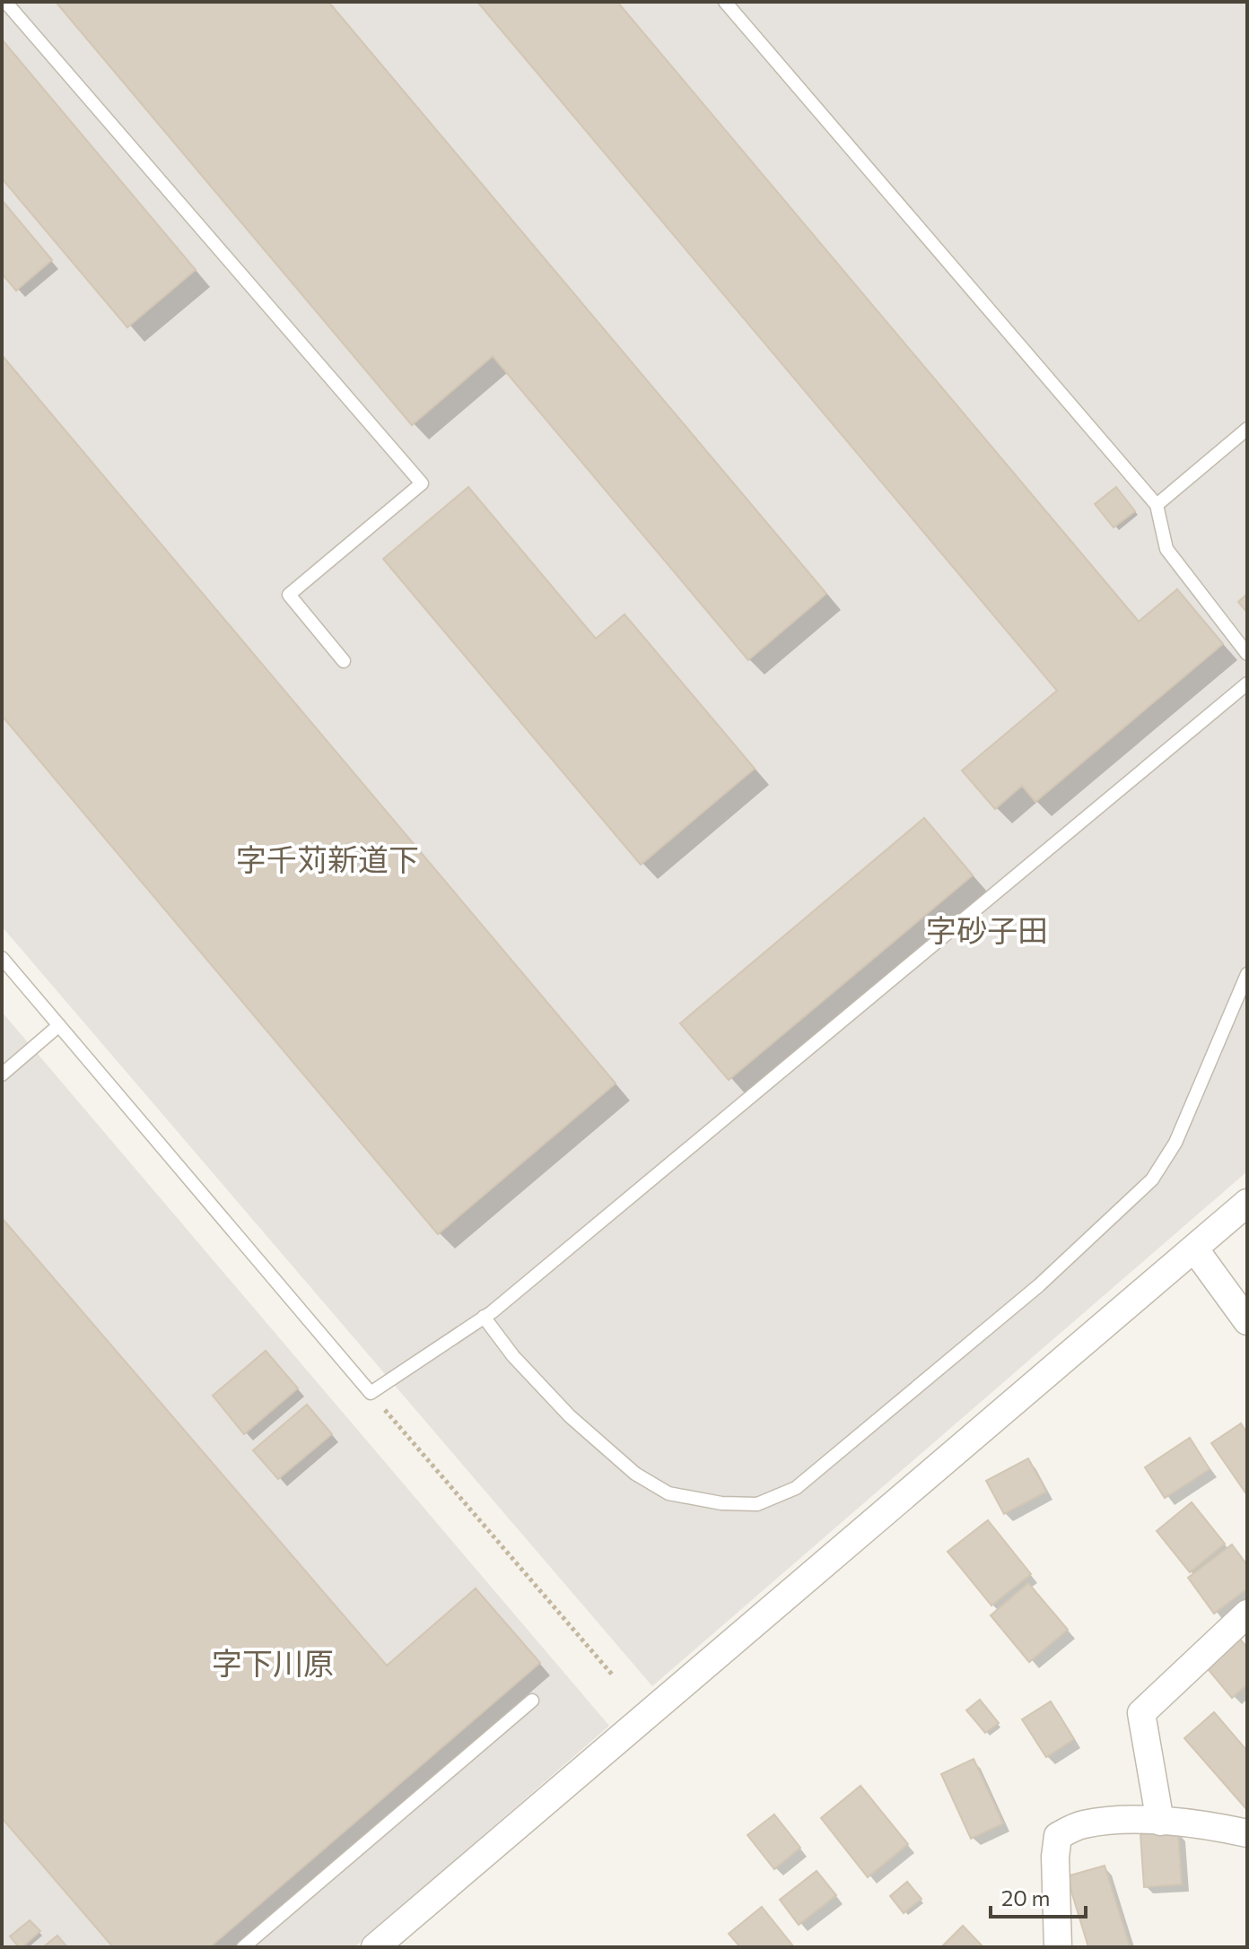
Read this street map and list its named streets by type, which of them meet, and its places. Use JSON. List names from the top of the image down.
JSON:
{
  "districts": ["字千苅新道下", "字砂子田", "字下川原"],
  "scale_bar": "20 m"
}
